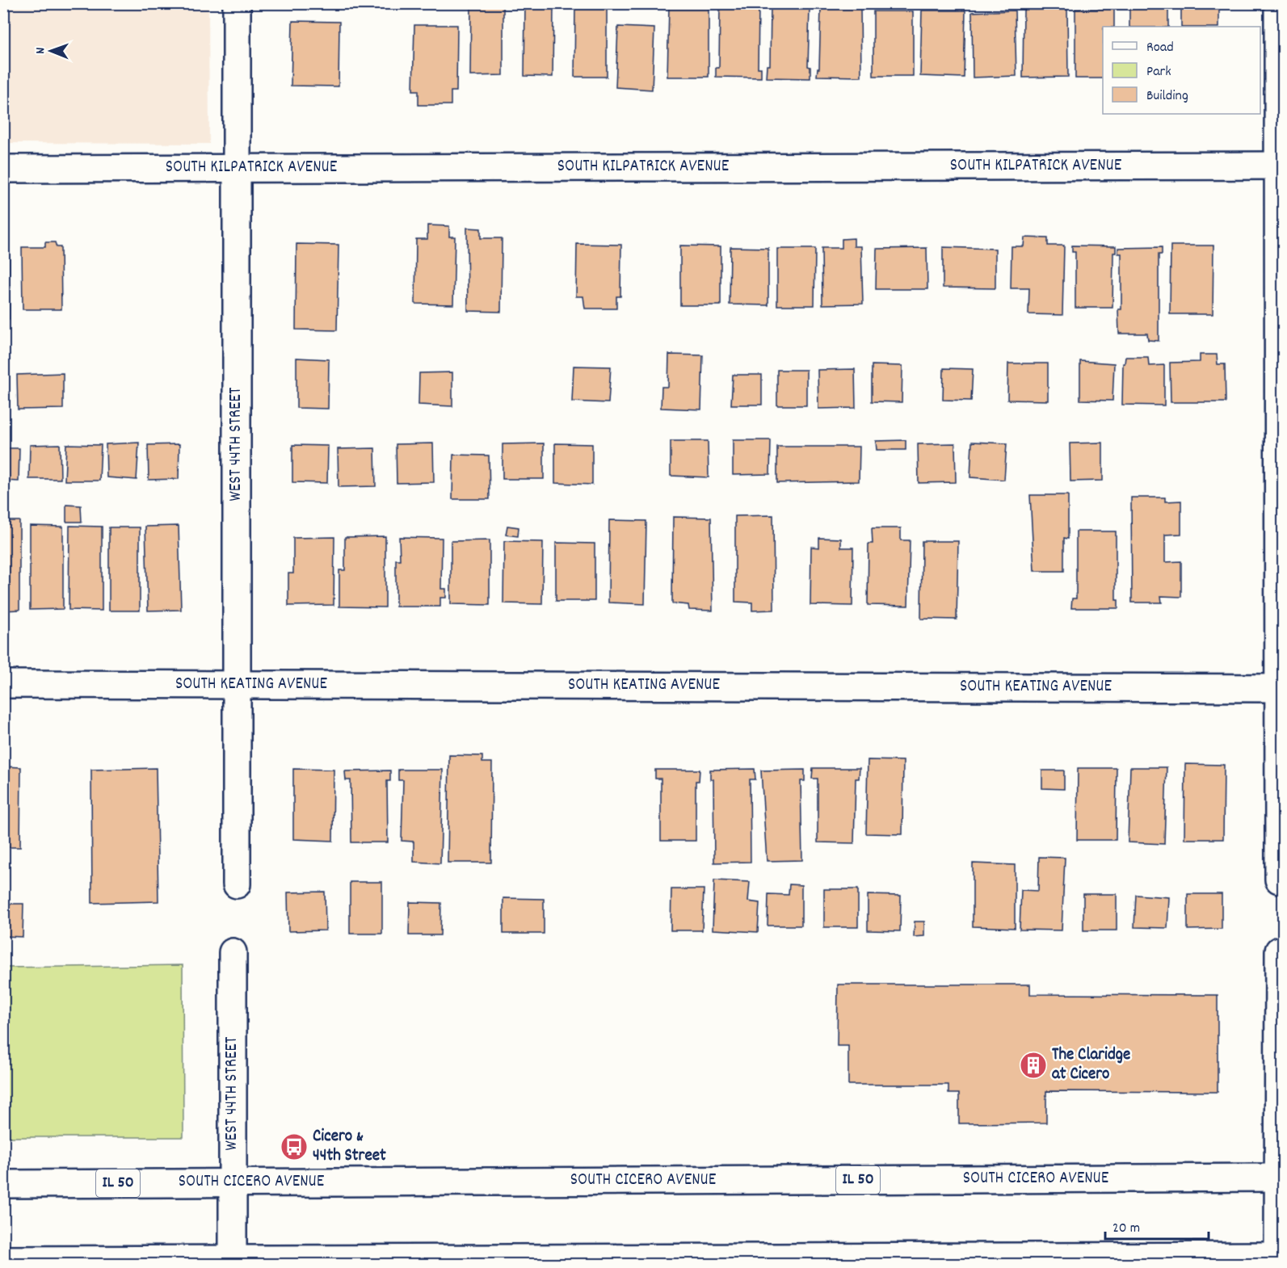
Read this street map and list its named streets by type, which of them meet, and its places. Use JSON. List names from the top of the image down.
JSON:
{
  "streets": {
    "street": [
      "SOUTH KILPATRICK AVENUE",
      "WEST 44TH STREET",
      "SOUTH KEATING AVENUE",
      "SOUTH CICERO AVENUE",
      "IL 50"
    ]
  },
  "crossings": [
    ["SOUTH KILPATRICK AVENUE", "WEST 44TH STREET"],
    ["WEST 44TH STREET", "SOUTH KEATING AVENUE"],
    ["WEST 44TH STREET", "SOUTH CICERO AVENUE"]
  ],
  "places": {
    "building": ["The Claridge at Cicero"],
    "bus stop": ["Cicero & 44th Street"]
  },
  "legend": ["Road", "Park", "Building"],
  "scale_bar": "20 m",
  "north": "left"
}
